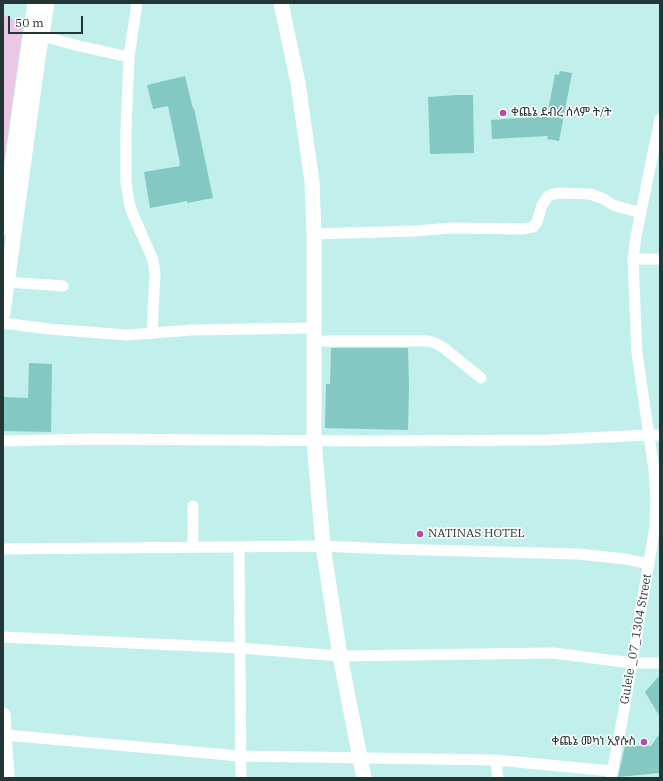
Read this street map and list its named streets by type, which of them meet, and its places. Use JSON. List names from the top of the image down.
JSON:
{
  "streets": {
    "street": ["Gulele _07_1304 Street"]
  },
  "places": ["ቀጨኔ ደብረ ሰላም ት/ት", "NATINAS HOTEL", "ቀጨኔ መካነ ኢየሱስ"],
  "scale_bar": "50 m"
}
